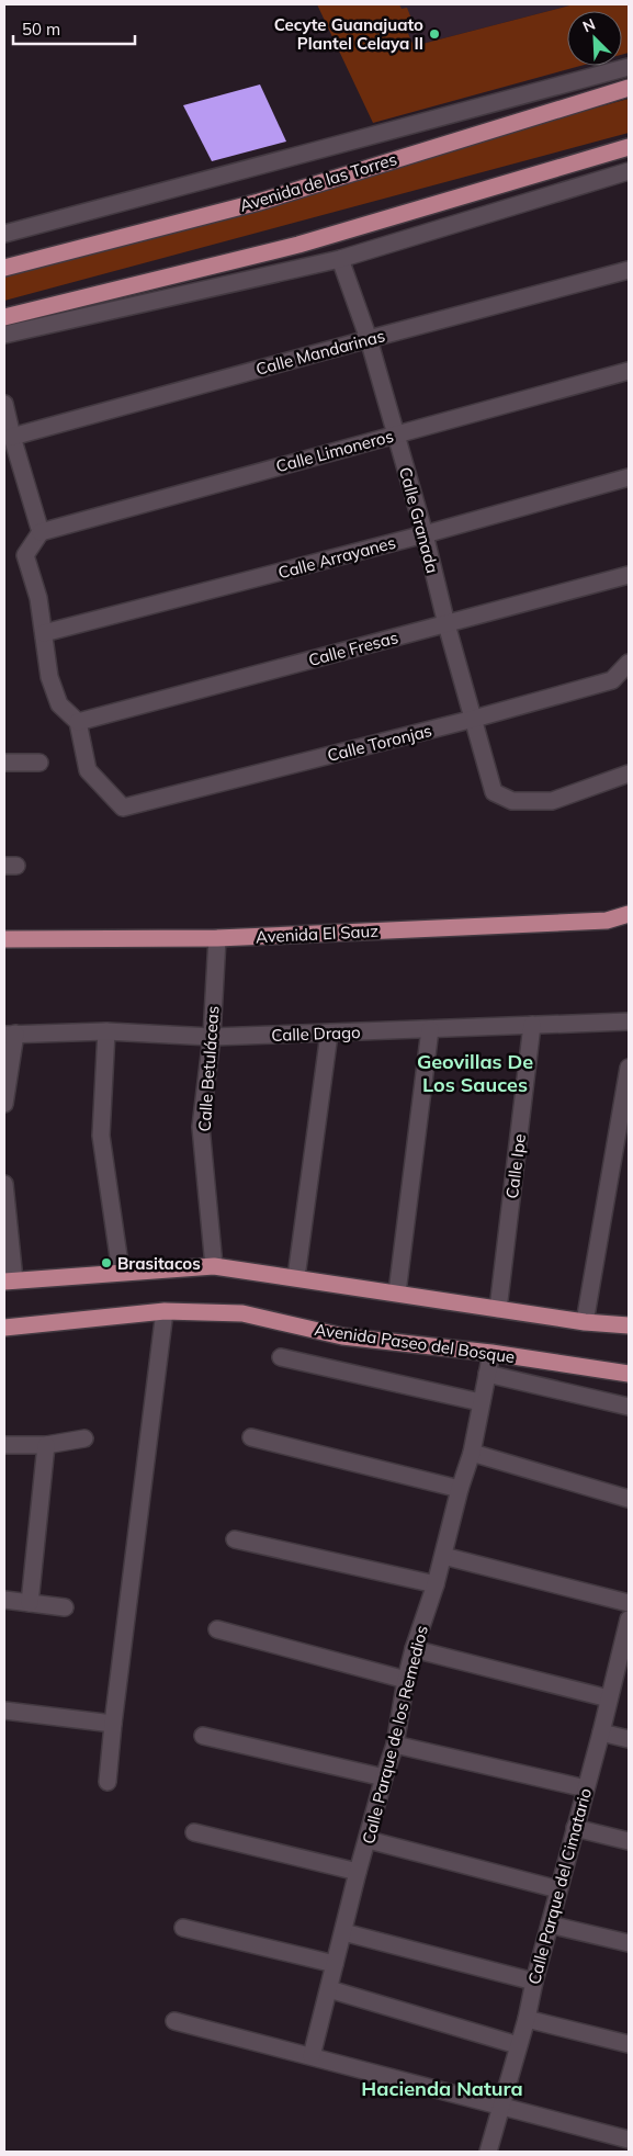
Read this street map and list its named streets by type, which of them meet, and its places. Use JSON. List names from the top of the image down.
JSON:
{
  "streets": {
    "main road": ["Avenida de las Torres", "Avenida El Sauz", "Avenida Paseo del Bosque"],
    "street": [
      "Calle Mandarinas",
      "Calle Limoneros",
      "Calle Granada",
      "Calle Arrayanes",
      "Calle Fresas",
      "Calle Toronjas",
      "Calle Drago",
      "Calle Betuláceas",
      "Calle Ipe",
      "Calle Parque de los Remedios",
      "Calle Parque del Cimatario"
    ]
  },
  "crossings": [
    ["Calle Mandarinas", "Calle Granada"],
    ["Calle Limoneros", "Calle Granada"],
    ["Calle Granada", "Calle Arrayanes"],
    ["Calle Granada", "Calle Fresas"],
    ["Calle Granada", "Calle Toronjas"],
    ["Calle Fresas", "Calle Toronjas"],
    ["Avenida El Sauz", "Calle Betuláceas"],
    ["Calle Drago", "Calle Betuláceas"],
    ["Calle Drago", "Calle Ipe"],
    ["Avenida Paseo del Bosque", "Calle Parque de los Remedios"]
  ],
  "districts": ["Geovillas De Los Sauces", "Hacienda Natura"],
  "places": ["Cecyte Guanajuato Plantel Celaya II", "Brasitacos"],
  "scale_bar": "50 m",
  "north": "top left"
}
